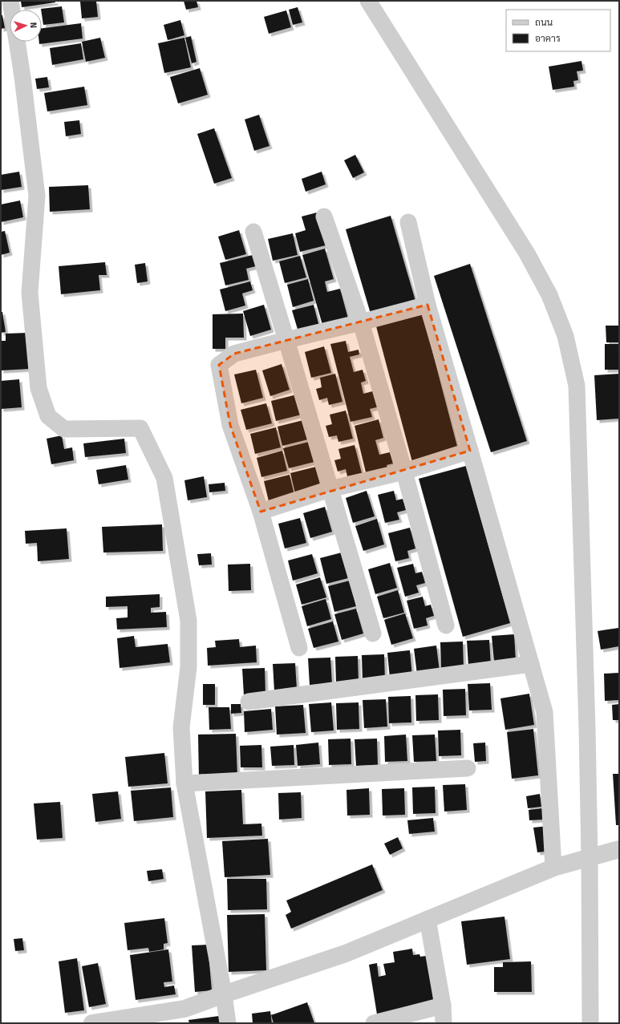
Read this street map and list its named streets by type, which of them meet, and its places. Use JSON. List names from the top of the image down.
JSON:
{
  "legend": ["ถนน", "อาคาร"],
  "north": "right"
}
